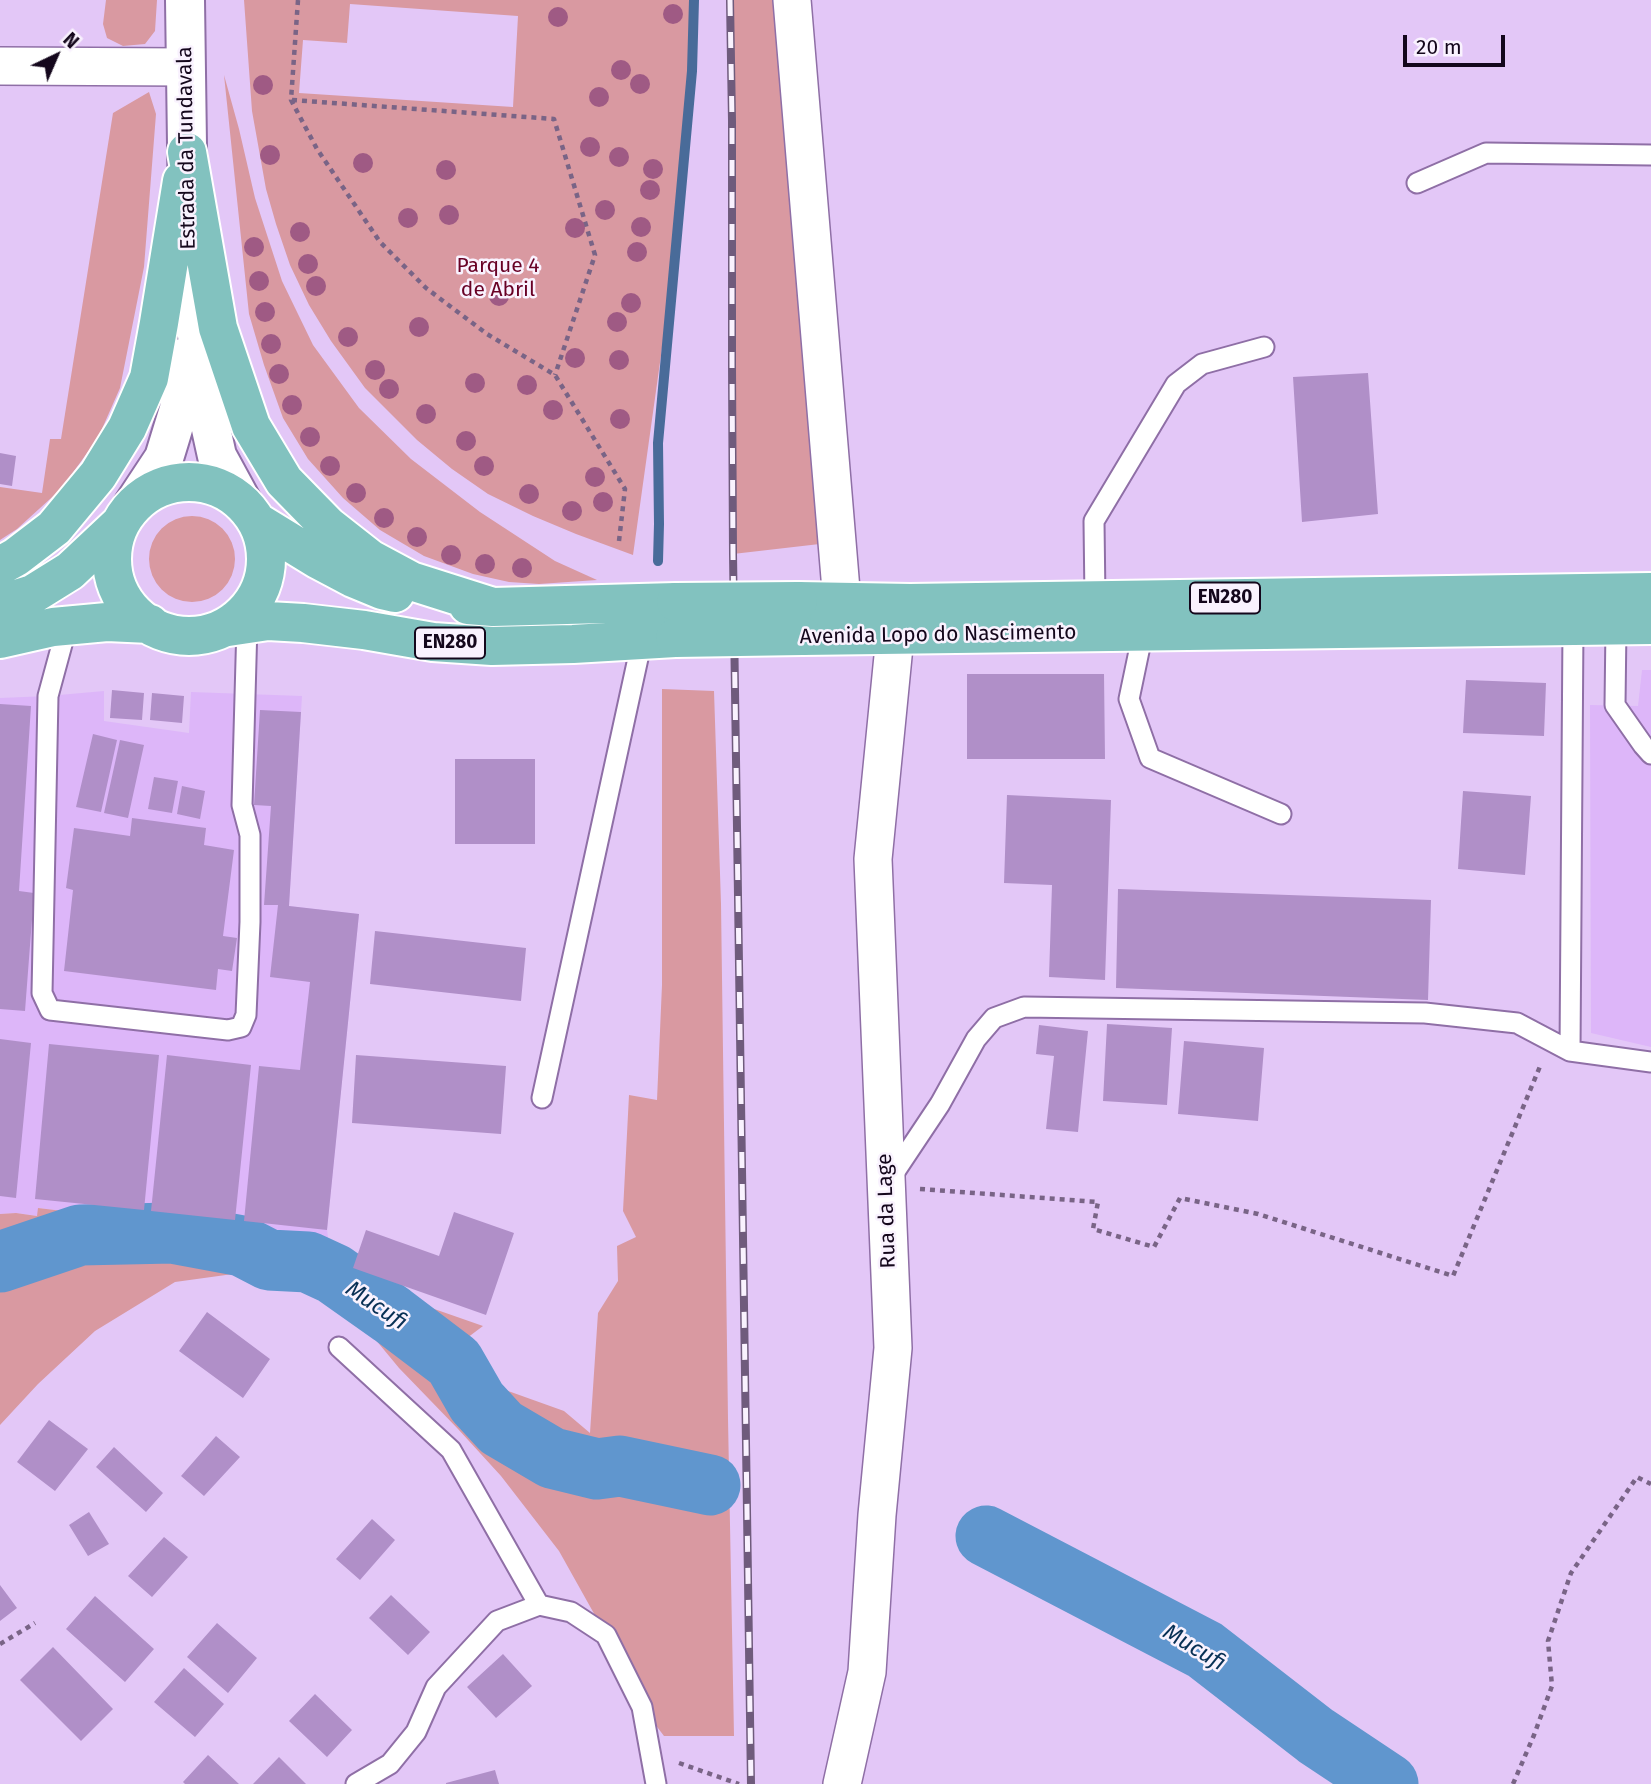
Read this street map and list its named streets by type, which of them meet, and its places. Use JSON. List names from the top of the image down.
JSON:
{
  "streets": {
    "main road": ["Estrada da Tundavala", "EN280", "Avenida Lopo do Nascimento"],
    "street": ["Rua da Lage"]
  },
  "crossings": [
    ["Estrada da Tundavala", "Avenida Lopo do Nascimento"],
    ["Avenida Lopo do Nascimento", "Rua da Lage"]
  ],
  "water": ["Mucufi"],
  "parks": ["Parque 4 de Abril"],
  "scale_bar": "20 m",
  "north": "top right"
}
